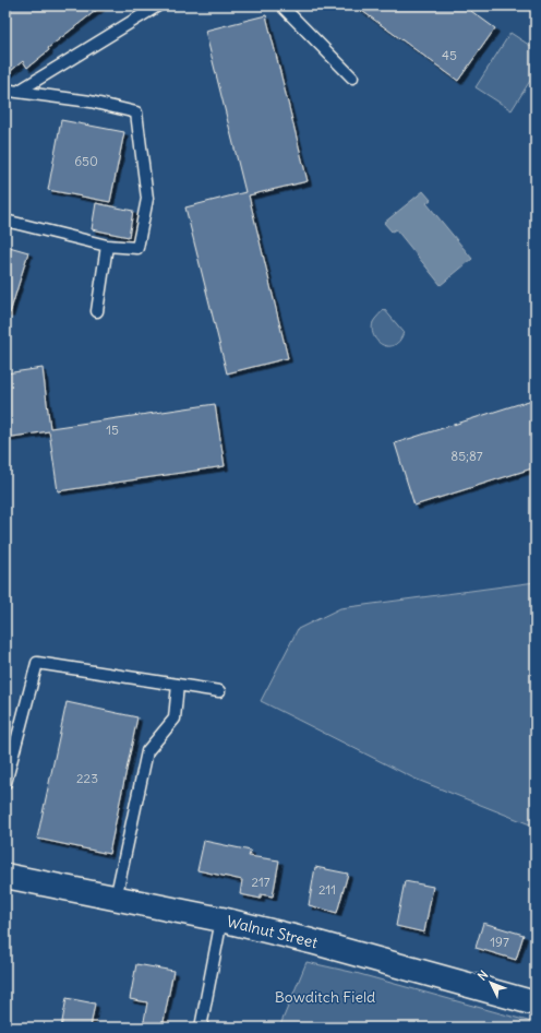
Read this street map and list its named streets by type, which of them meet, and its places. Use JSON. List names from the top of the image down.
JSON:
{
  "streets": {
    "street": ["Walnut Street"]
  },
  "parks": ["Bowditch Field"],
  "house_numbers": [
    "45",
    "650",
    "15",
    "85;87",
    "223",
    "217",
    "211",
    "197"
  ],
  "north": "top left"
}
